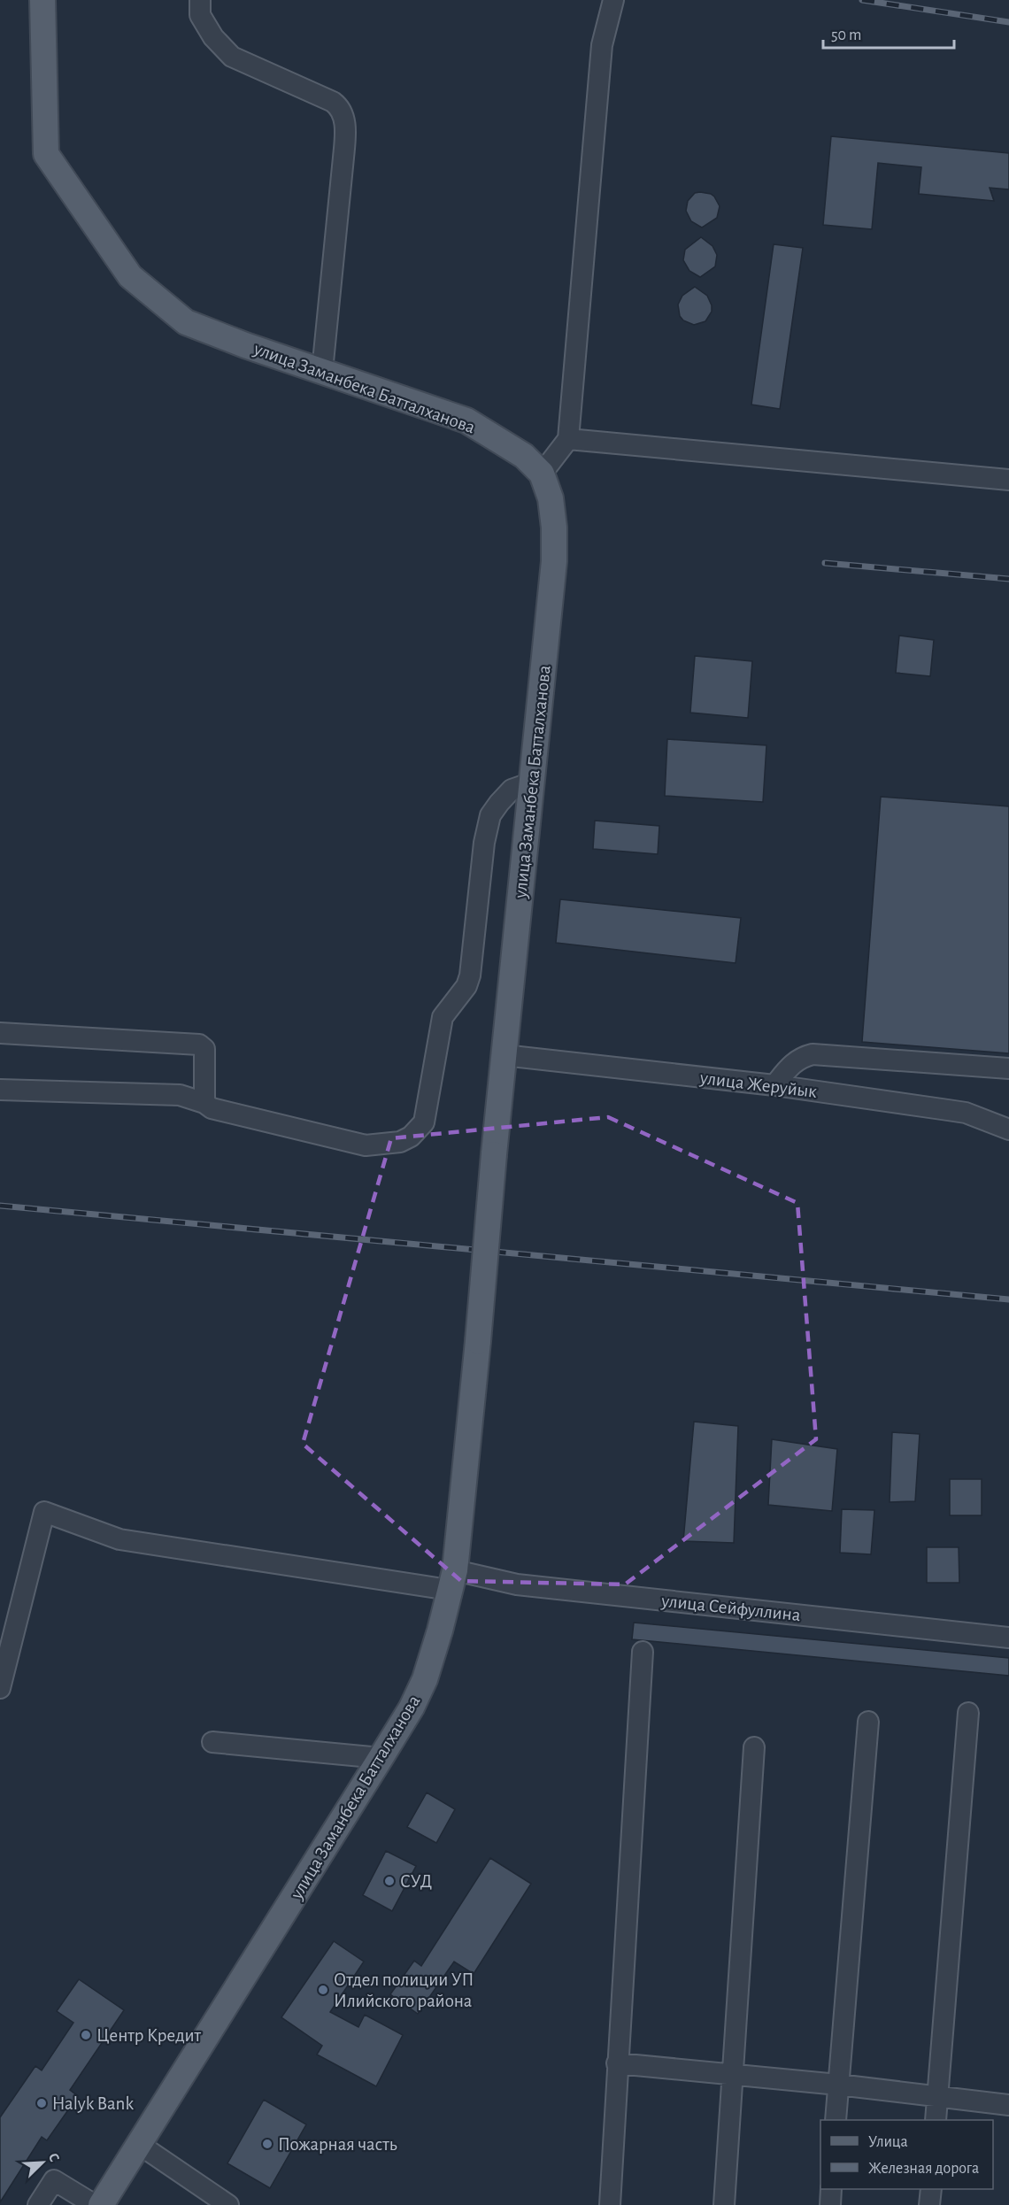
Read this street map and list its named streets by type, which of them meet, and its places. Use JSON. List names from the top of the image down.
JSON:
{
  "streets": {
    "main road": ["улица Заманбека Батталханова"],
    "street": ["улица Жеруйык", "улица Сейфуллина"]
  },
  "crossings": [
    ["улица Заманбека Батталханова", "улица Жеруйык"],
    ["улица Заманбека Батталханова", "улица Сейфуллина"]
  ],
  "places": [
    "СУД",
    "Отдел полиции УП Илийского района",
    "Центр Кредит",
    "Halyk Bank",
    "Пожарная часть"
  ],
  "legend": ["Улица", "Железная дорога"],
  "scale_bar": "50 m",
  "north": "top right"
}
